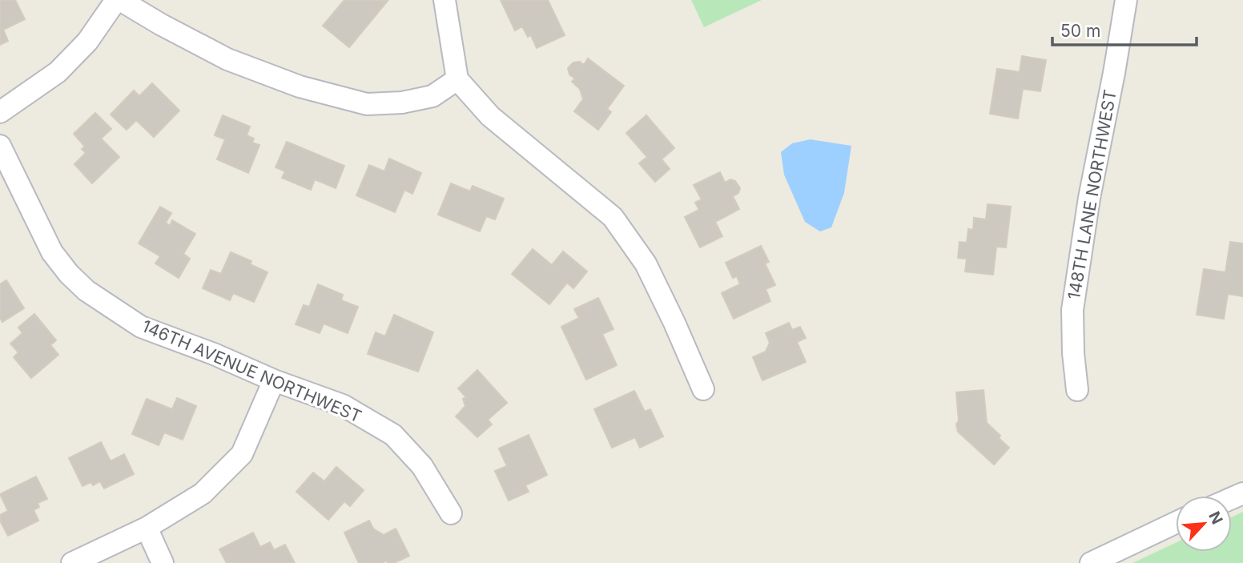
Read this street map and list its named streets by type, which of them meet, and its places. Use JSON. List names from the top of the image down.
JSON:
{
  "streets": {
    "street": ["148TH LANE NORTHWEST", "146TH AVENUE NORTHWEST"]
  },
  "scale_bar": "50 m",
  "north": "top right"
}
